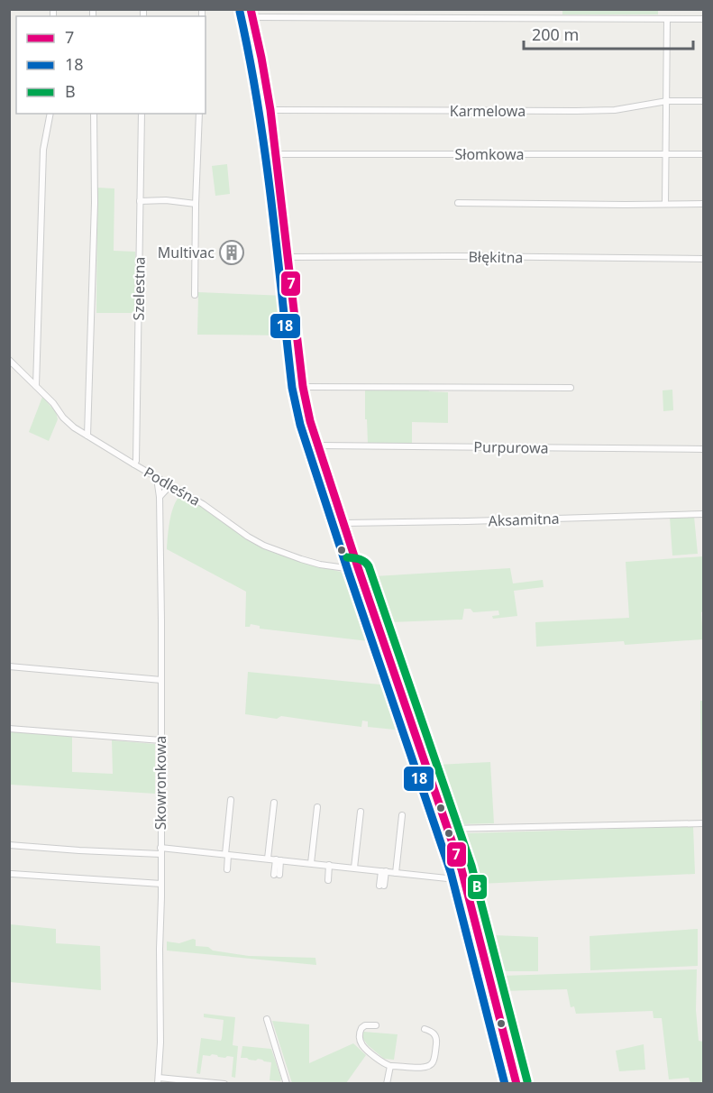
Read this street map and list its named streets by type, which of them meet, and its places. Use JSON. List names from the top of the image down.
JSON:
{
  "streets": {
    "street": [
      "Karmelowa",
      "Słomkowa",
      "Błękitna",
      "Szelestna",
      "Purpurowa",
      "Podleśna",
      "Aksamitna",
      "Skowronkowa"
    ]
  },
  "crossings": [
    ["Szelestna", "Podleśna"],
    ["Podleśna", "Skowronkowa"]
  ],
  "places": {
    "building": ["Multivac"]
  },
  "lines": ["transit line 7", "transit line 18", "transit line B"],
  "legend": ["7", "18", "B"],
  "scale_bar": "200 m"
}
